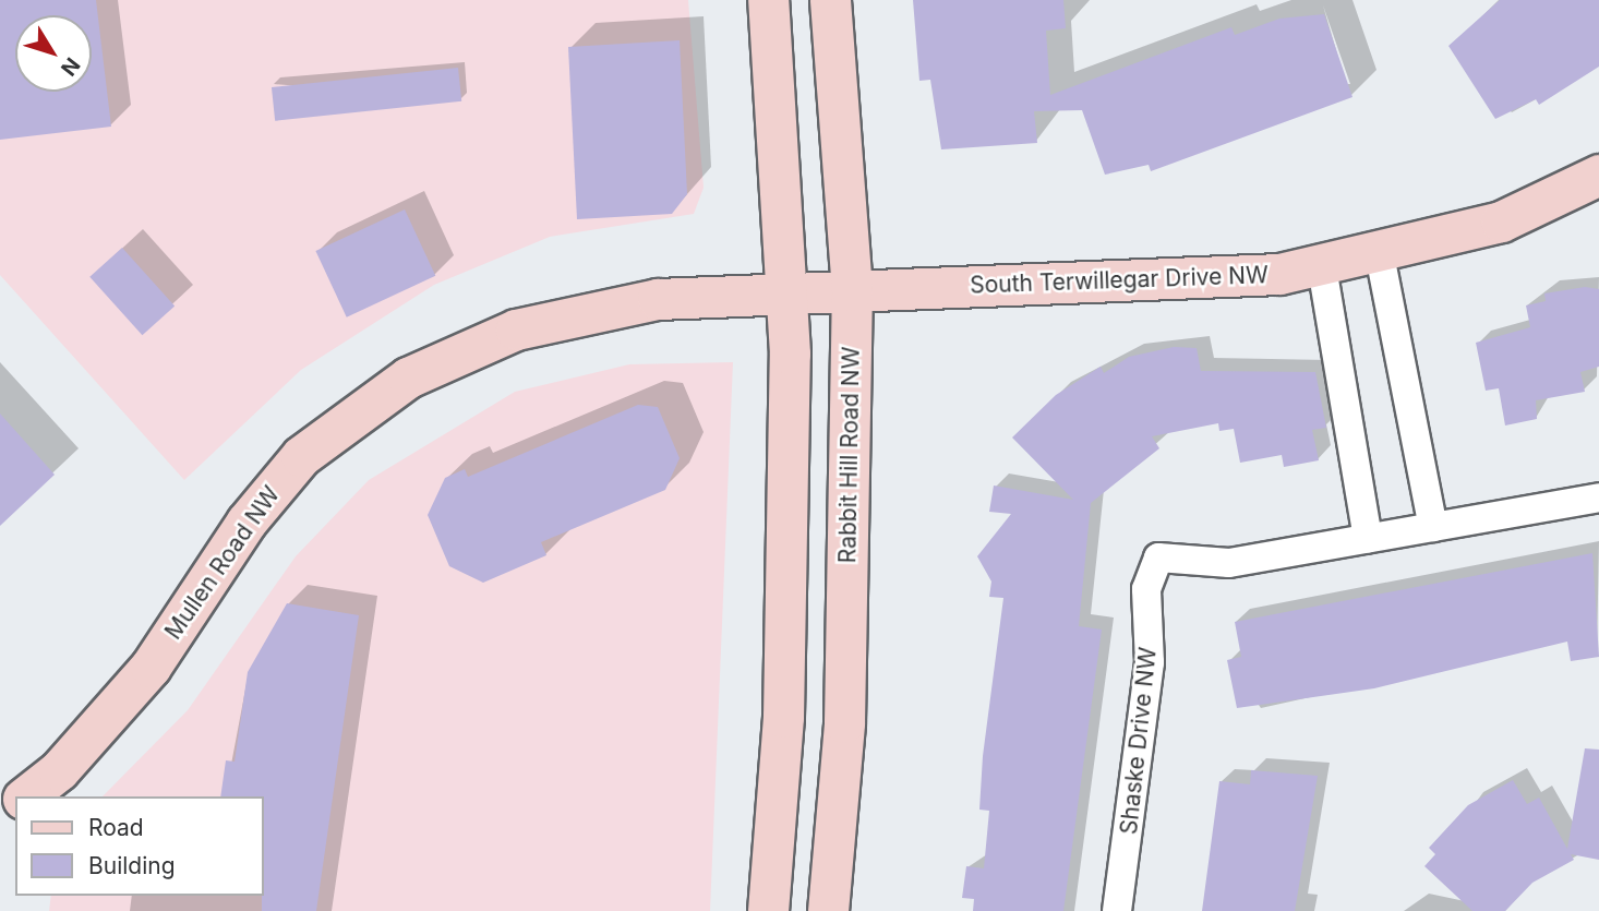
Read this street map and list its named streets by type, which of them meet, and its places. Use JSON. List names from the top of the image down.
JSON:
{
  "streets": {
    "street": [
      "South Terwillegar Drive NW",
      "Rabbit Hill Road NW",
      "Mullen Road NW",
      "Shaske Drive NW"
    ]
  },
  "crossings": [
    ["South Terwillegar Drive NW", "Rabbit Hill Road NW"],
    ["South Terwillegar Drive NW", "Mullen Road NW"],
    ["Rabbit Hill Road NW", "Mullen Road NW"]
  ],
  "legend": ["Road", "Building"],
  "north": "bottom right"
}
